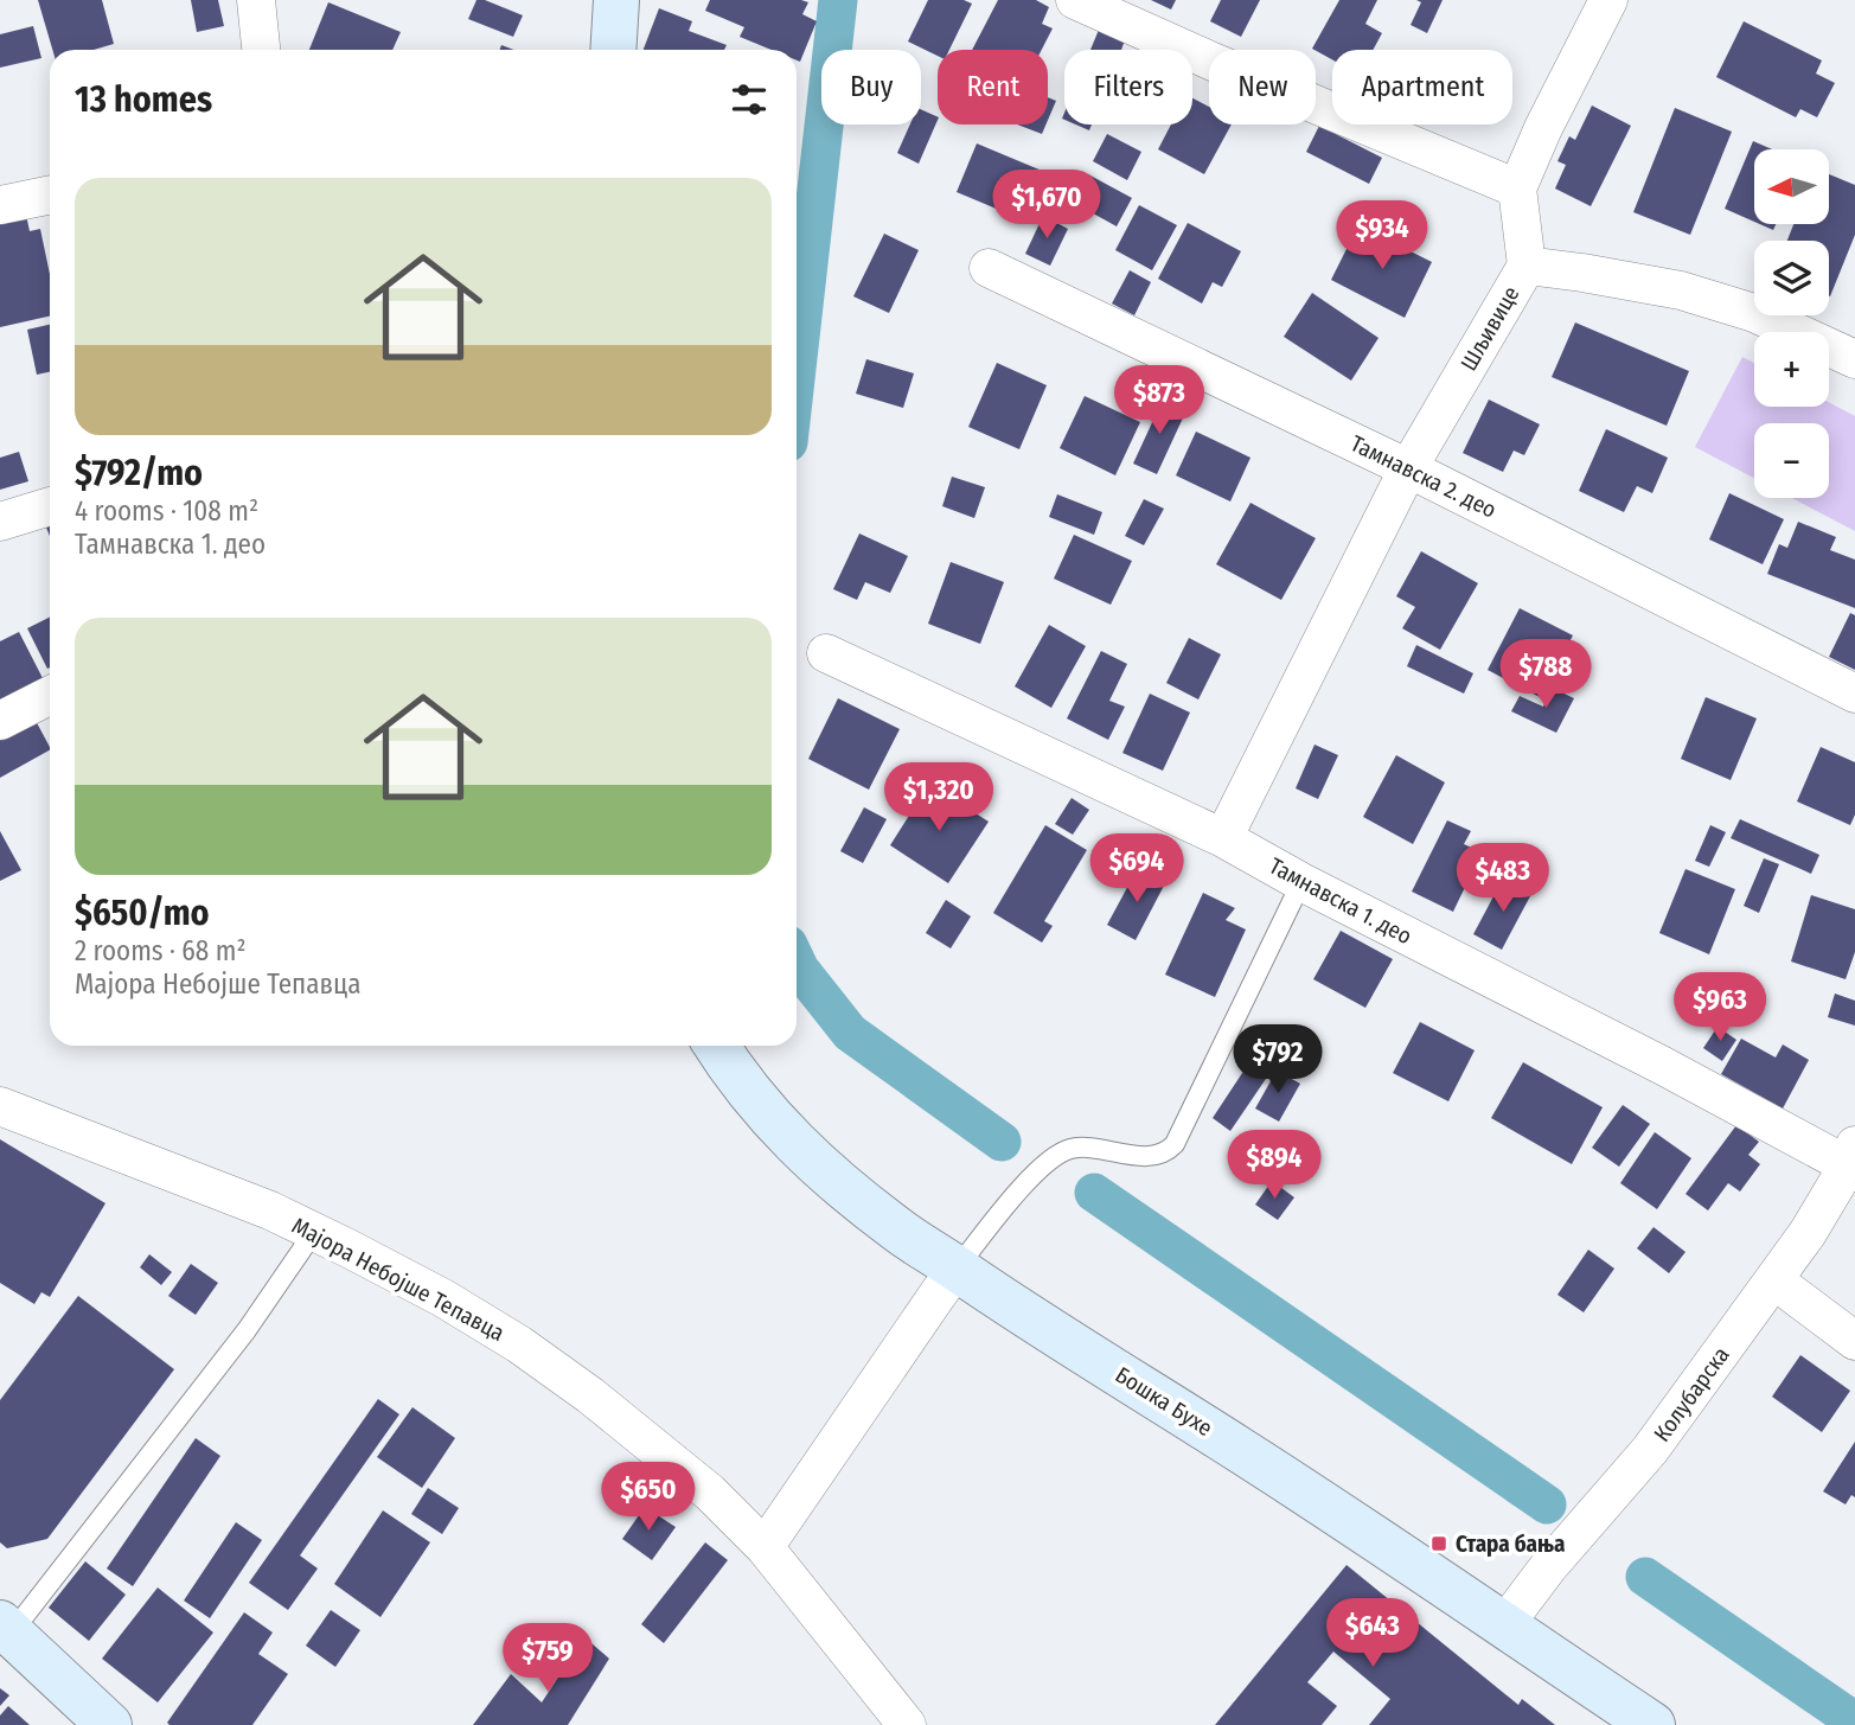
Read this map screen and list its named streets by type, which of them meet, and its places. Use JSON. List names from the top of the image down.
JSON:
{
  "streets": {
    "main road": ["Бошка Бухе"],
    "street": [
      "Шљивице",
      "Тамнавска 2. део",
      "Тамнавска 1. део",
      "Мајора Небојше Тепавца",
      "Колубарска"
    ]
  },
  "crossings": [
    ["Шљивице", "Тамнавска 2. део"],
    ["Шљивице", "Тамнавска 1. део"],
    ["Тамнавска 1. део", "Колубарска"],
    ["Колубарска", "Бошка Бухе"]
  ],
  "places": {
    "transit": ["Стара бања"]
  },
  "north": "left",
  "page": {
    "chip": [
      "Buy",
      "Rent",
      "Filters",
      "New",
      "Apartment"
    ],
    "heading": "13 homes",
    "map_buttons": ["+", "−"],
    "list": [
      {
        "name": "$792/mo",
        "note": "4 rooms · 108 m² · Тамнавска 1. део"
      },
      {
        "name": "$650/mo",
        "note": "2 rooms · 68 m² · Мајора Небојше Тепавца"
      }
    ],
    "price": [
      "$1,670",
      "$934",
      "$873",
      "$788",
      "$1,320",
      "$694",
      "$483",
      "$963",
      "$792",
      "$894",
      "$650",
      "$643",
      "$759"
    ]
  }
}
